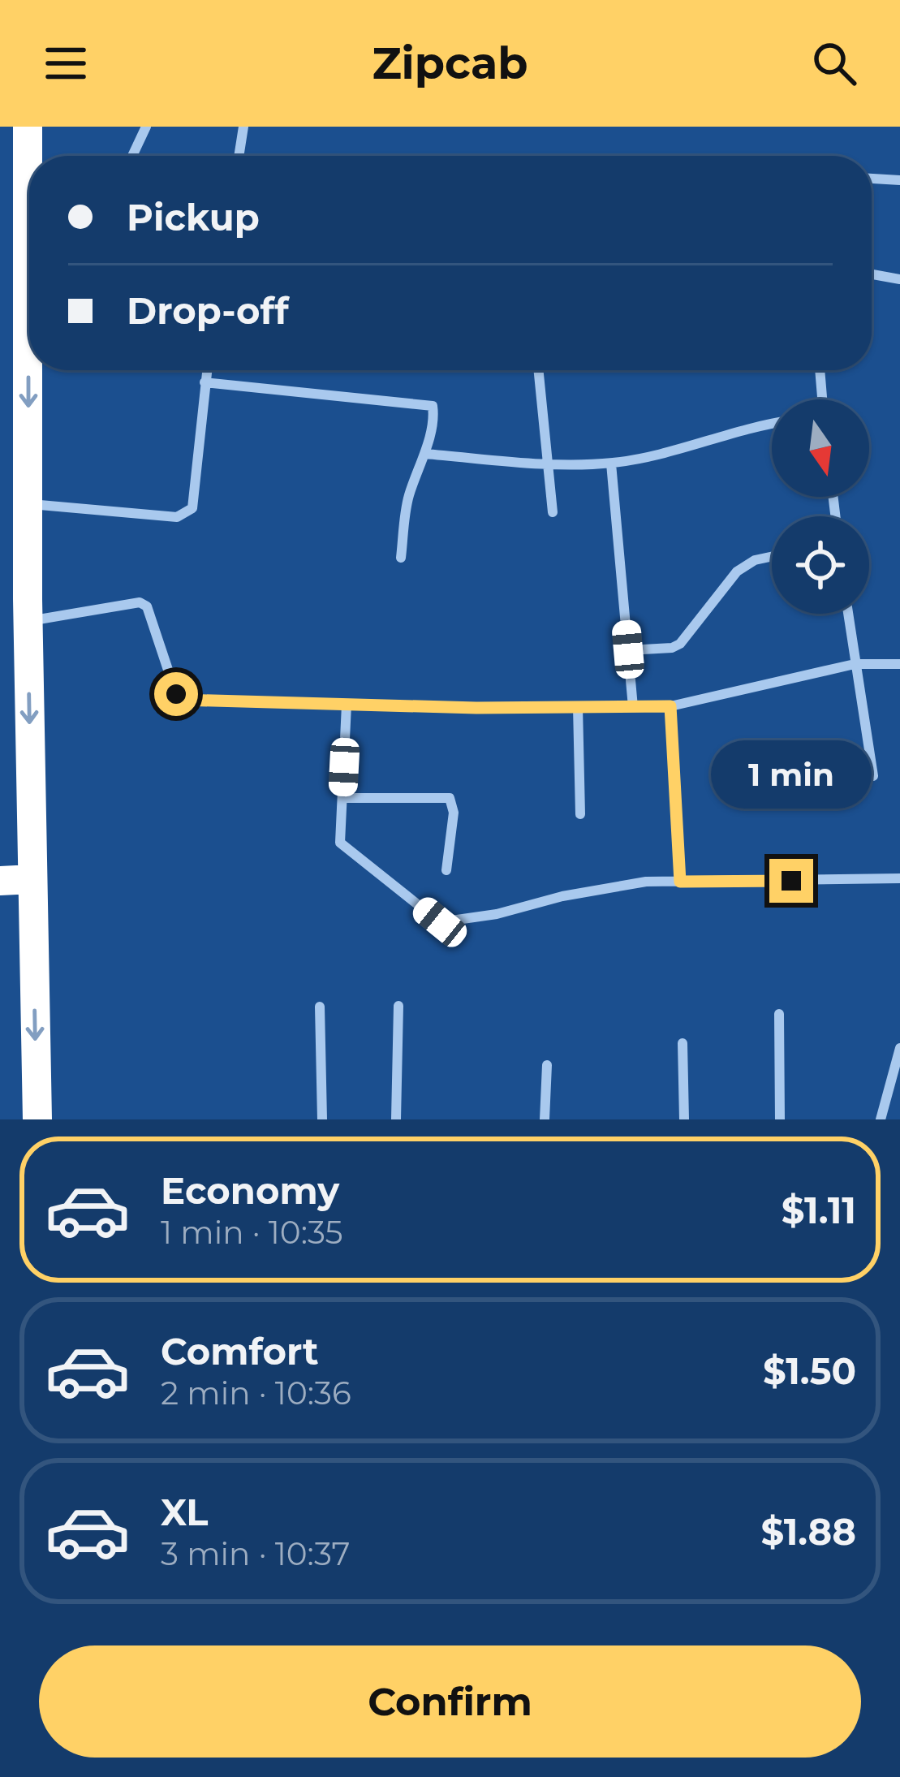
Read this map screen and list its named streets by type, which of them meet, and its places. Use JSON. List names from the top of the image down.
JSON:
{
  "north": "bottom",
  "page": {
    "header": "Zipcab",
    "banner": ["Pickup", "Drop-off"],
    "bubble": "1 min",
    "list": [
      {
        "name": "Economy",
        "note": "1 min · 10:35",
        "value": "$1.11"
      },
      {
        "name": "Comfort",
        "note": "2 min · 10:36",
        "value": "$1.50"
      },
      {
        "name": "XL",
        "note": "3 min · 10:37",
        "value": "$1.88"
      }
    ],
    "buttons": "Confirm"
  }
}
